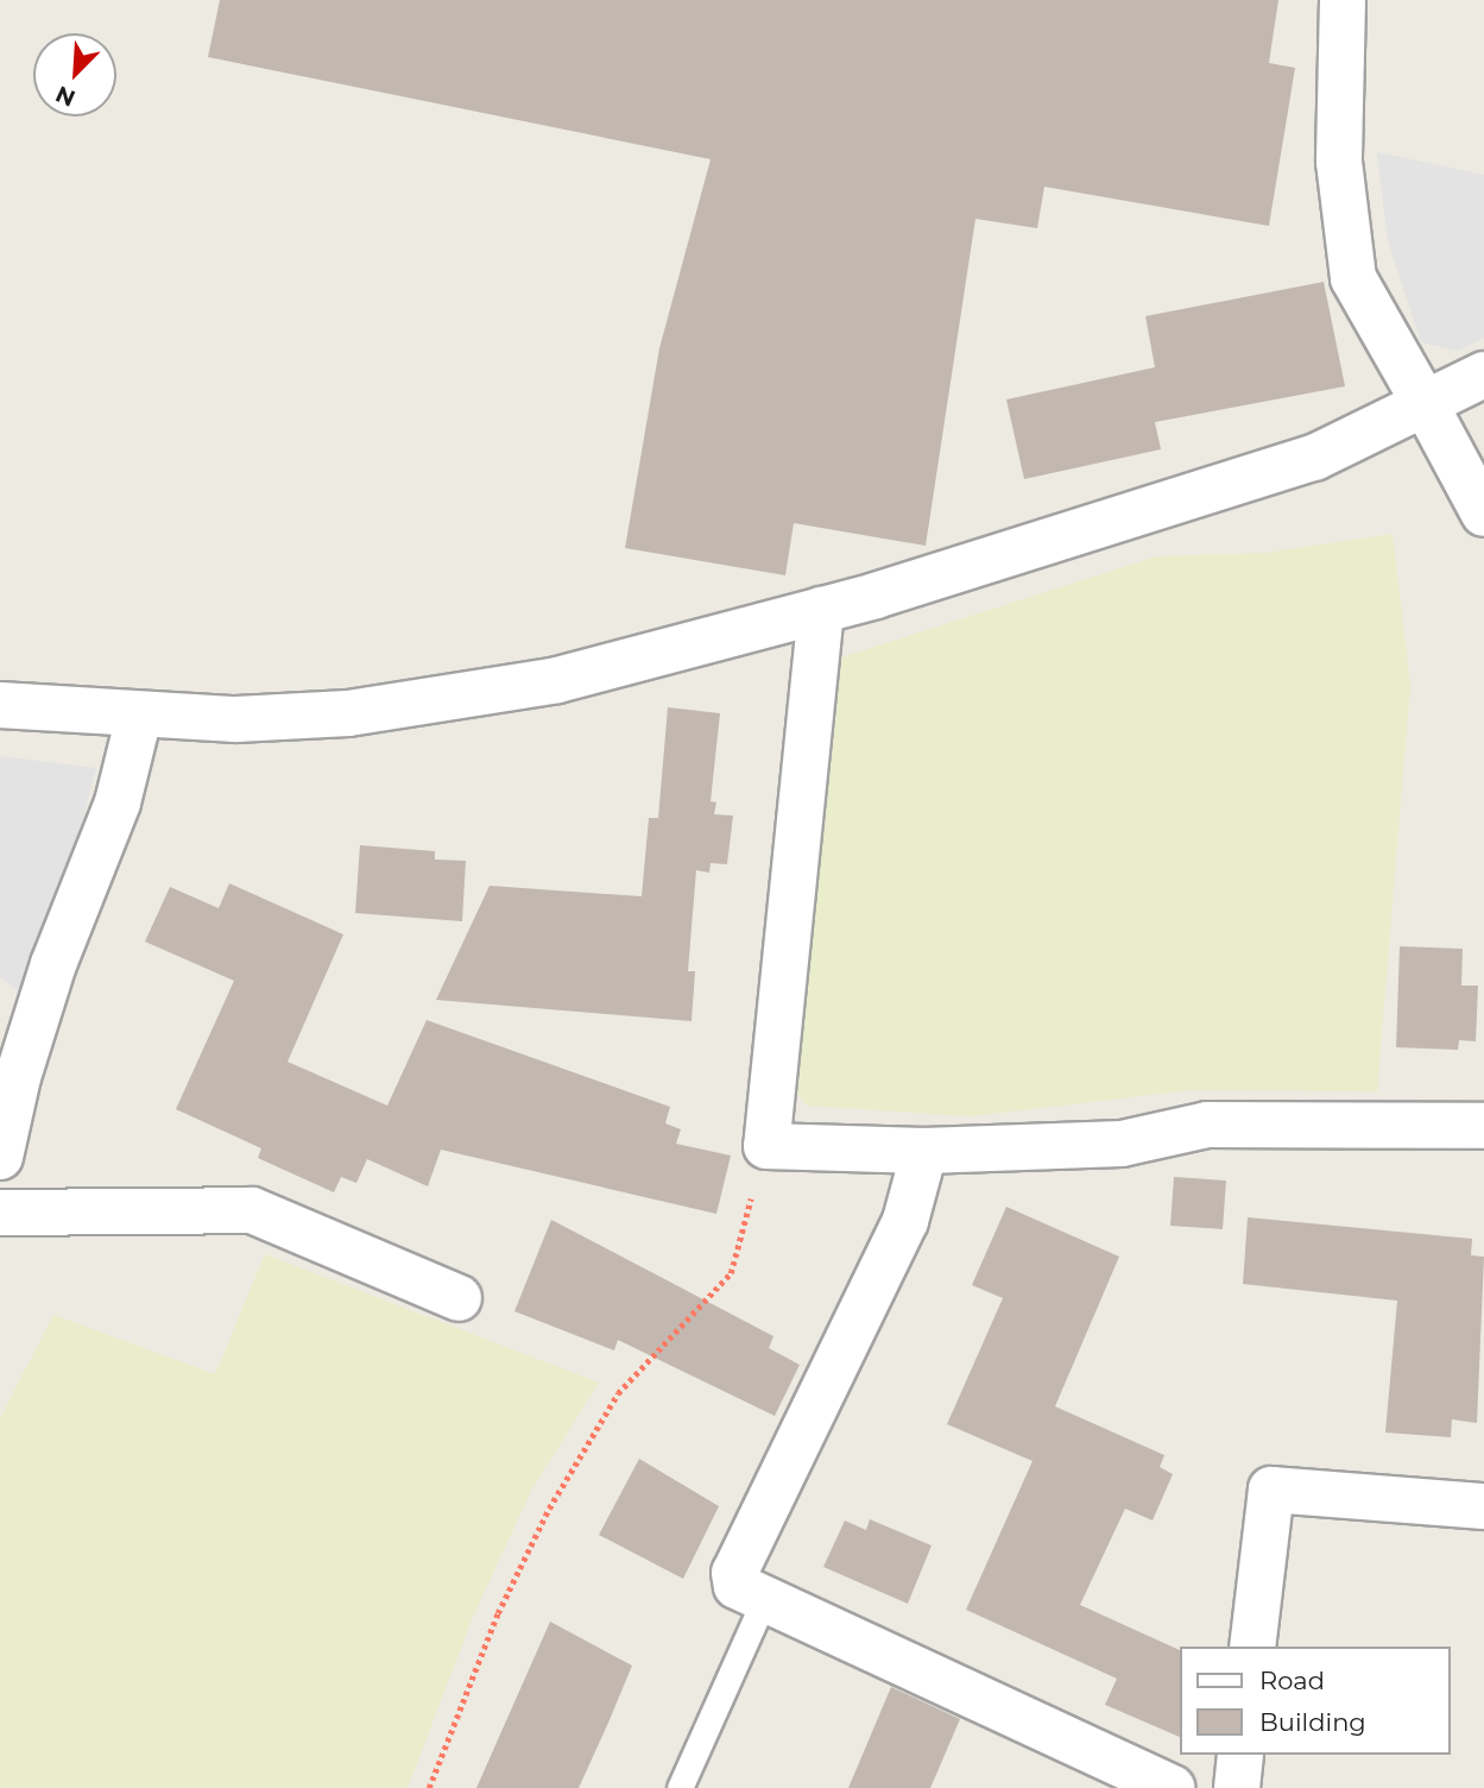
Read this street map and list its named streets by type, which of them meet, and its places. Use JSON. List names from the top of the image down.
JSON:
{
  "legend": ["Road", "Building"],
  "north": "bottom left"
}
